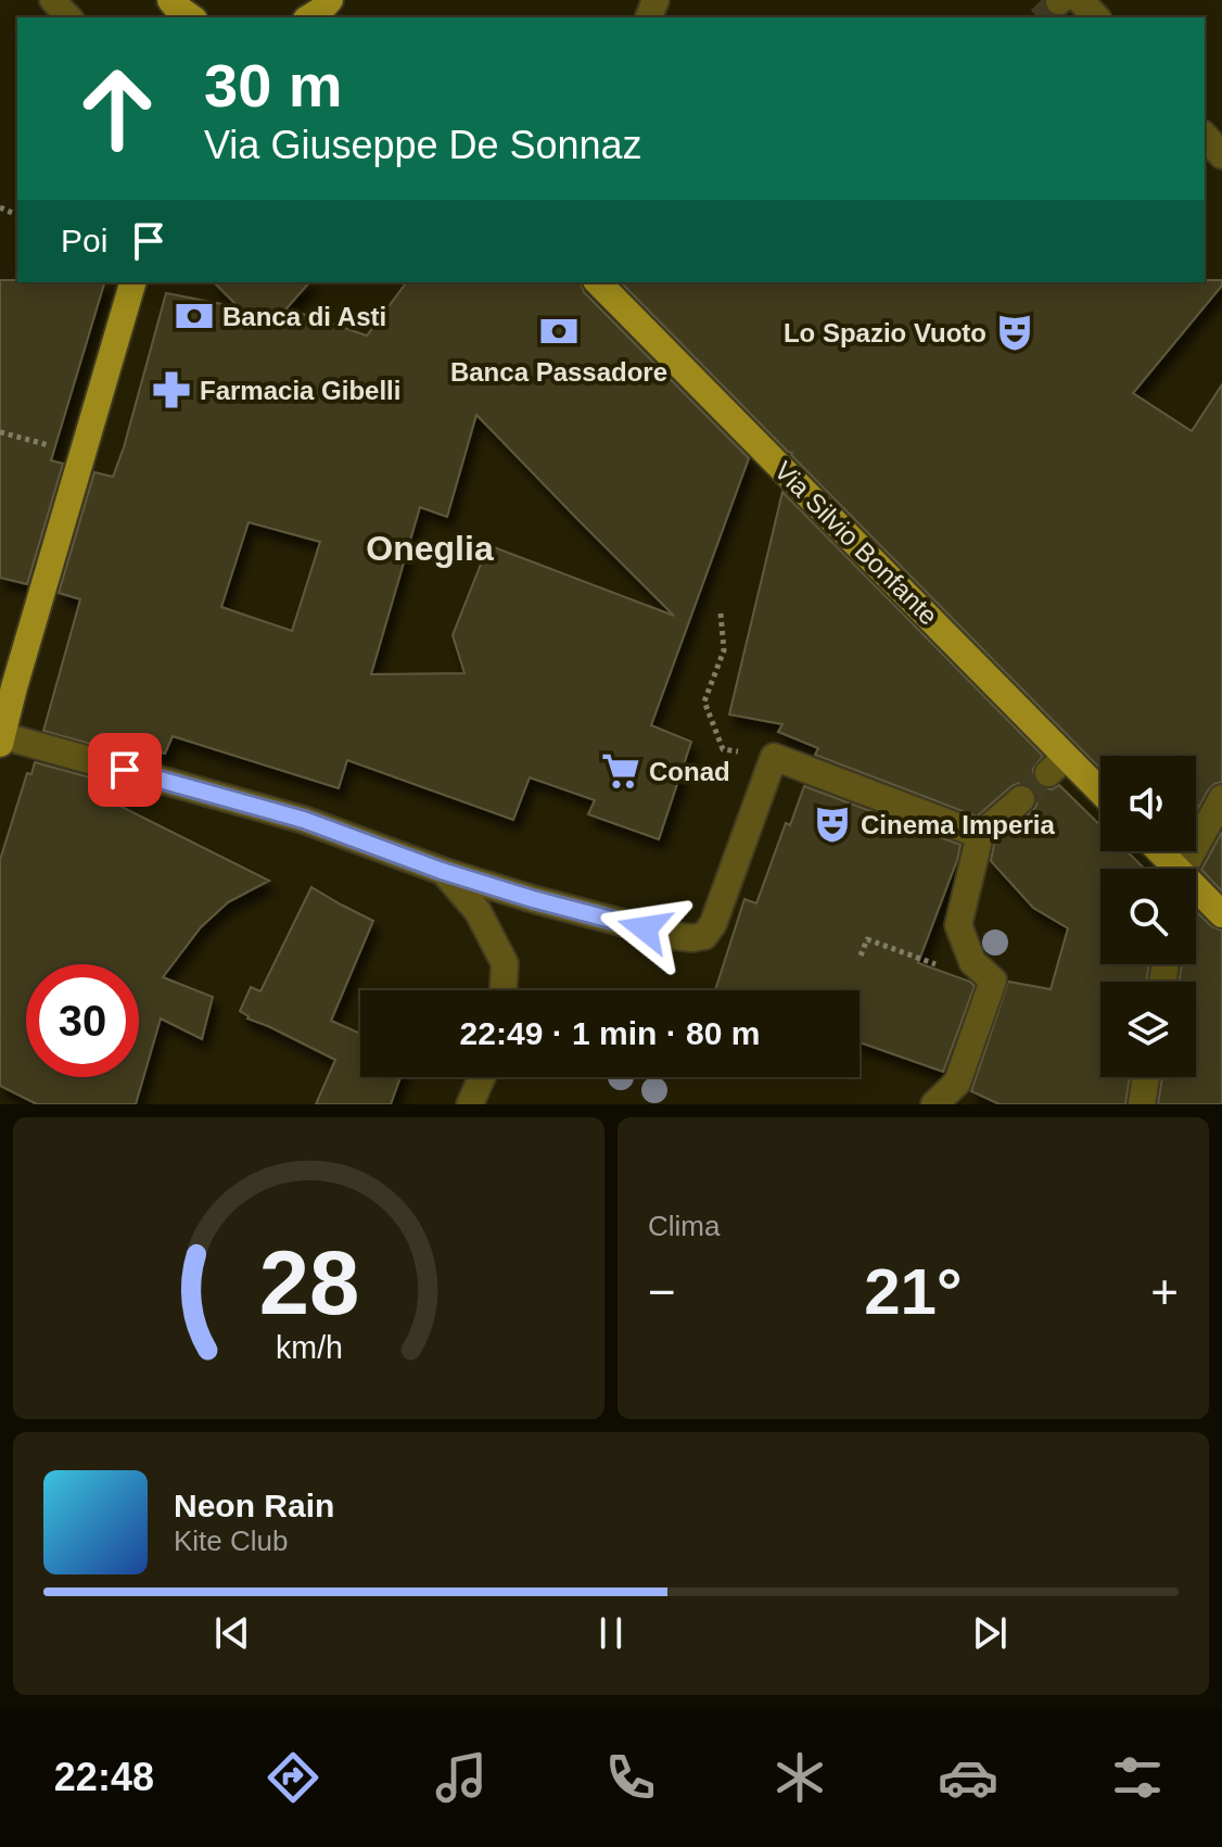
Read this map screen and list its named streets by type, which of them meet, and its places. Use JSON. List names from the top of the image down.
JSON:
{
  "streets": {
    "main road": ["Via Silvio Bonfante"]
  },
  "districts": ["Oneglia"],
  "places": {
    "bank": ["Banca di Asti", "Banca Passadore"],
    "theatre": ["Lo Spazio Vuoto", "Cinema Imperia"],
    "pharmacy": ["Farmacia Gibelli"],
    "supermarket": ["Conad"]
  },
  "page": {
    "turn": ["30 m", "Via Giuseppe De Sonnaz"],
    "then": "Poi",
    "limit": "30",
    "trip": "22:49 · 1 min · 80 m",
    "tile": "Clima",
    "heat": ["−", "21°", "+"],
    "song": ["Neon Rain", "Kite Club"],
    "tabs": "22:48",
    "gauge": ["28", "km/h"]
  }
}
